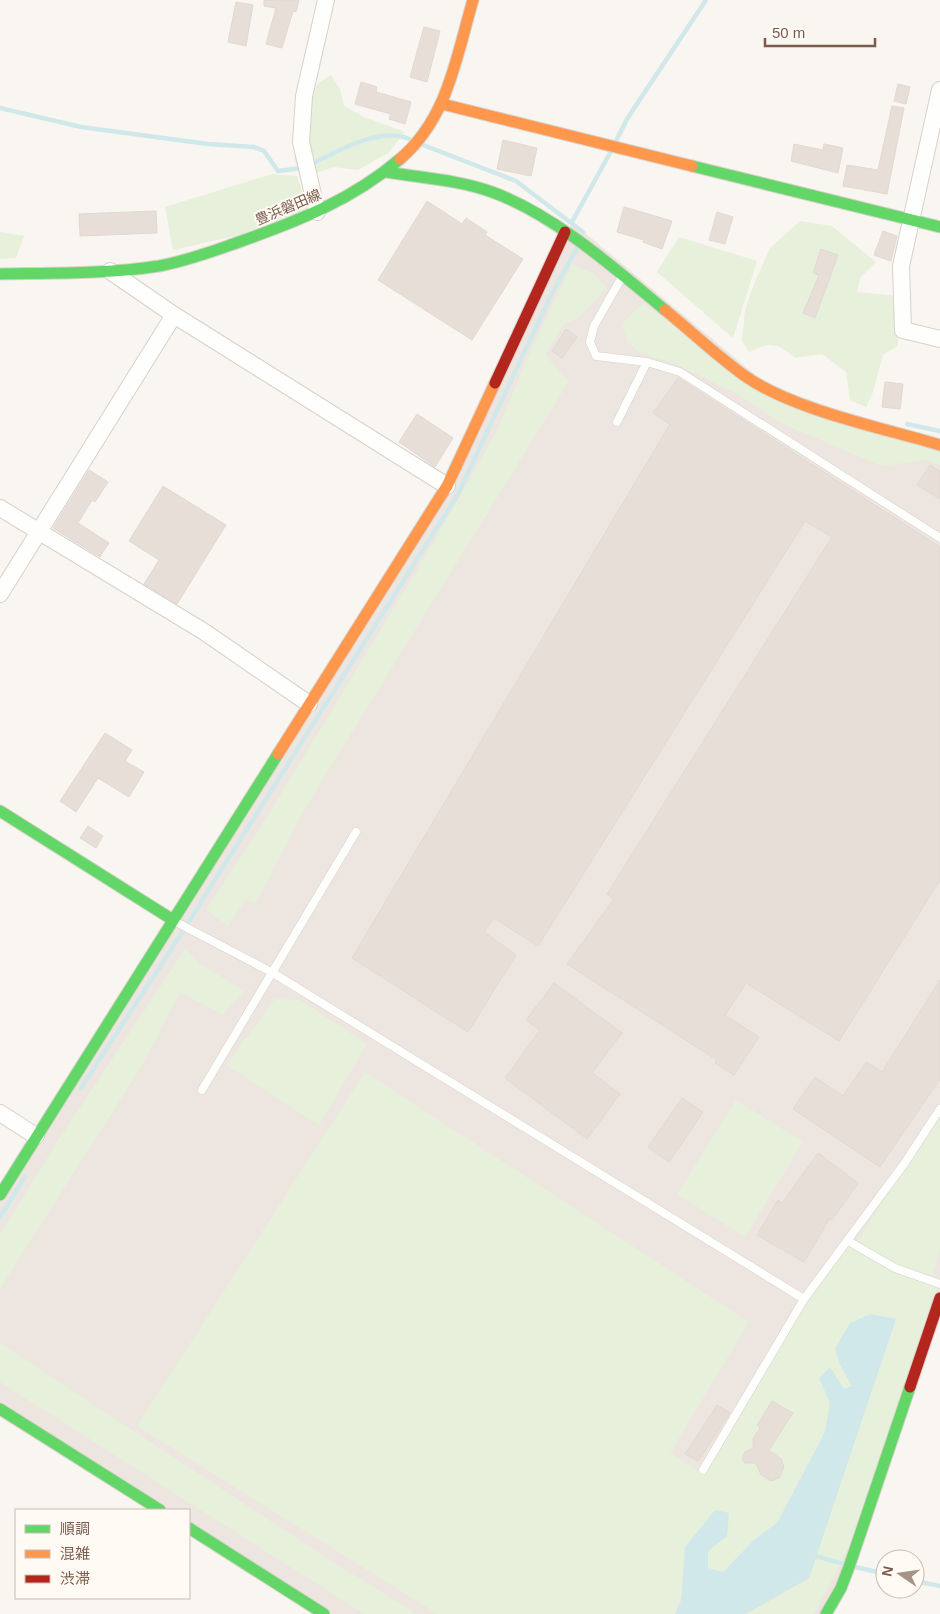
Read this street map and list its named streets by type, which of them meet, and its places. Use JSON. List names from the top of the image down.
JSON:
{
  "streets": {
    "street": ["豊浜磐田線"]
  },
  "legend": ["順調", "混雑", "渋滞"],
  "scale_bar": "50 m",
  "north": "left"
}
